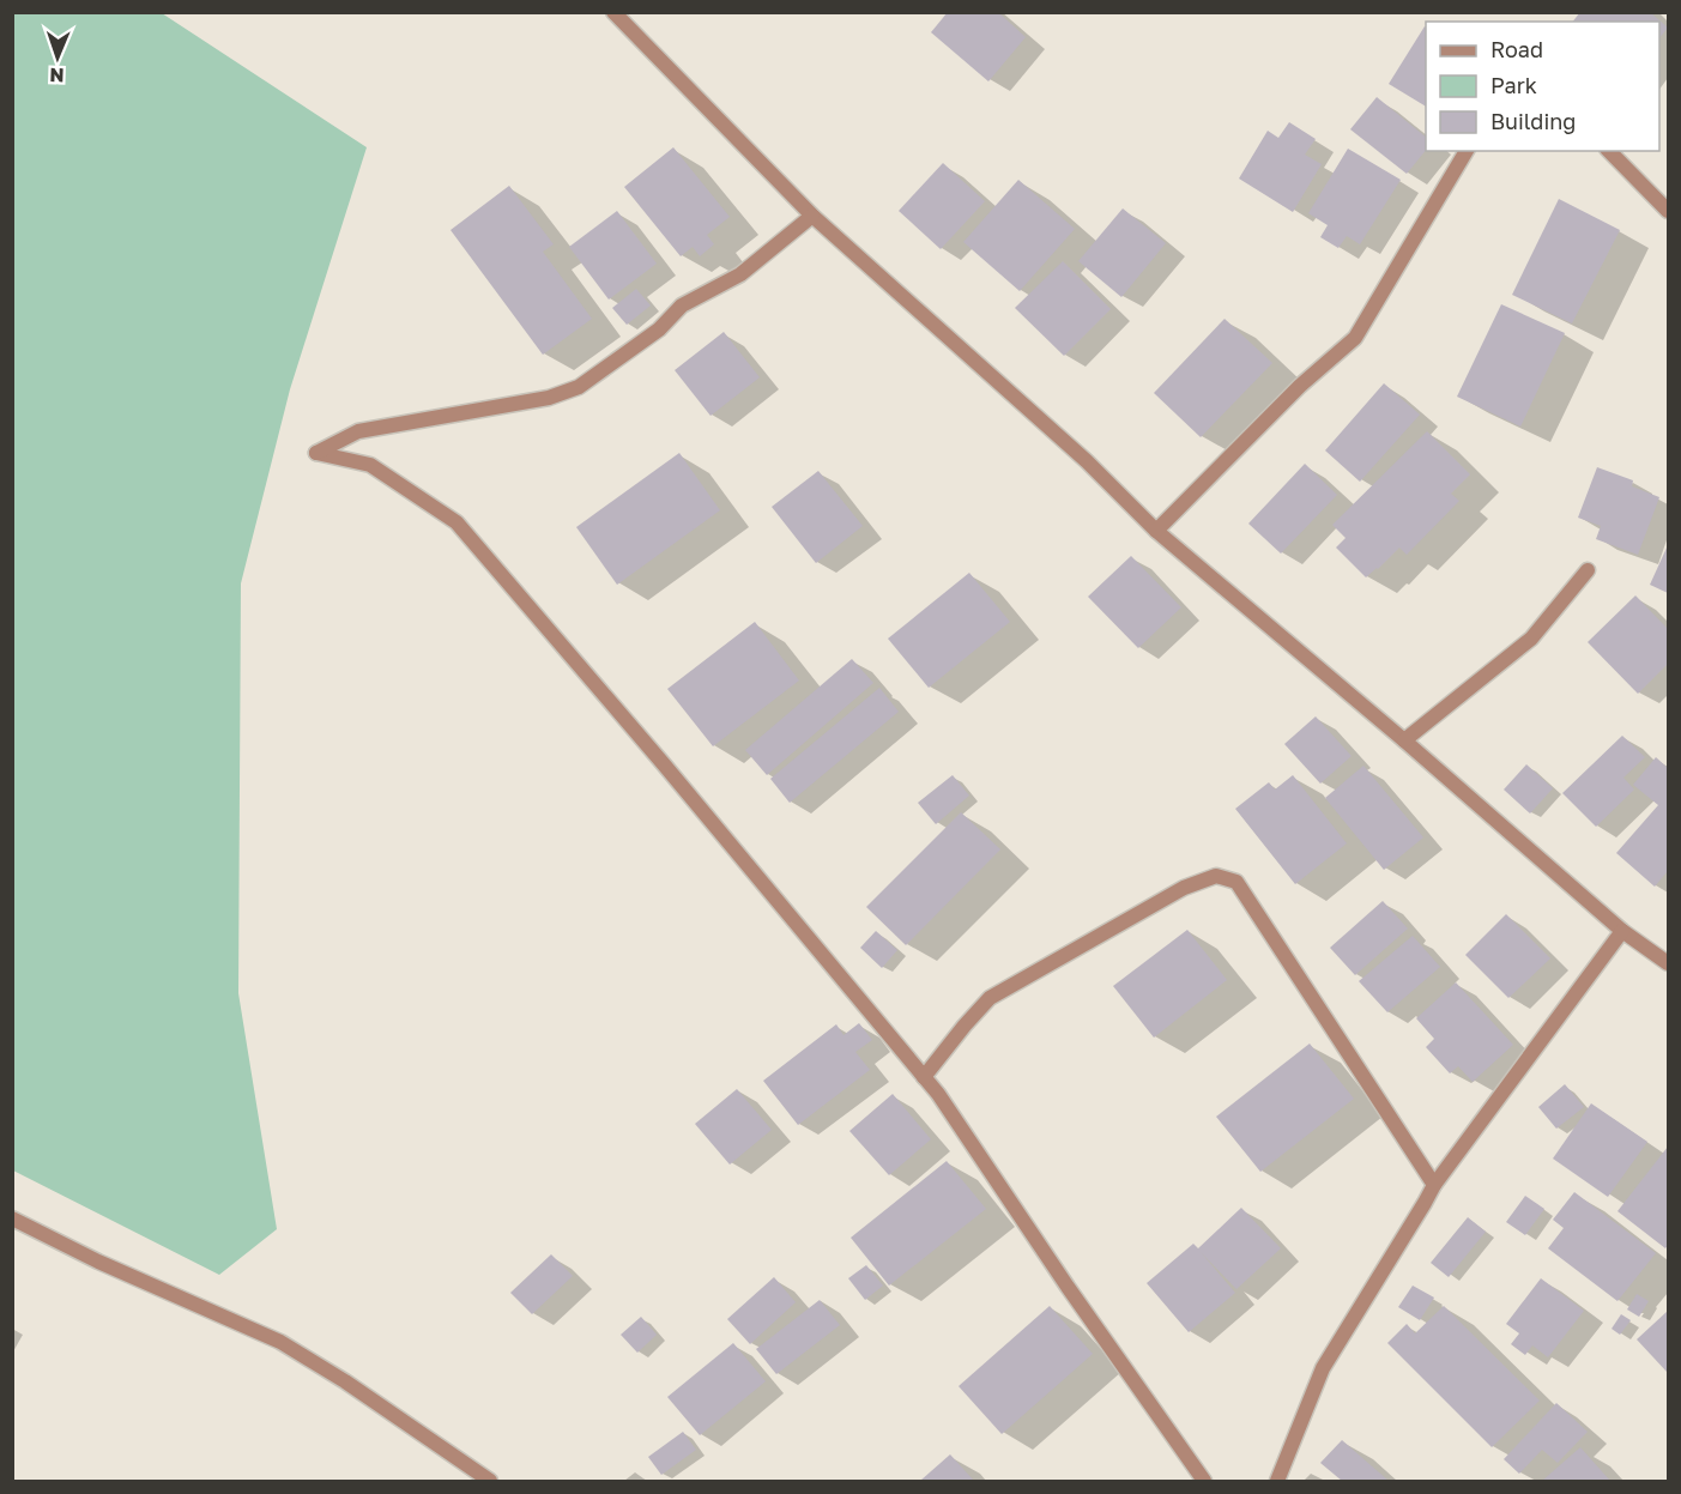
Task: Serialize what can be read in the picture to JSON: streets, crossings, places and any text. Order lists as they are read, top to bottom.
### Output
{
  "legend": ["Road", "Park", "Building"],
  "north": "bottom"
}
